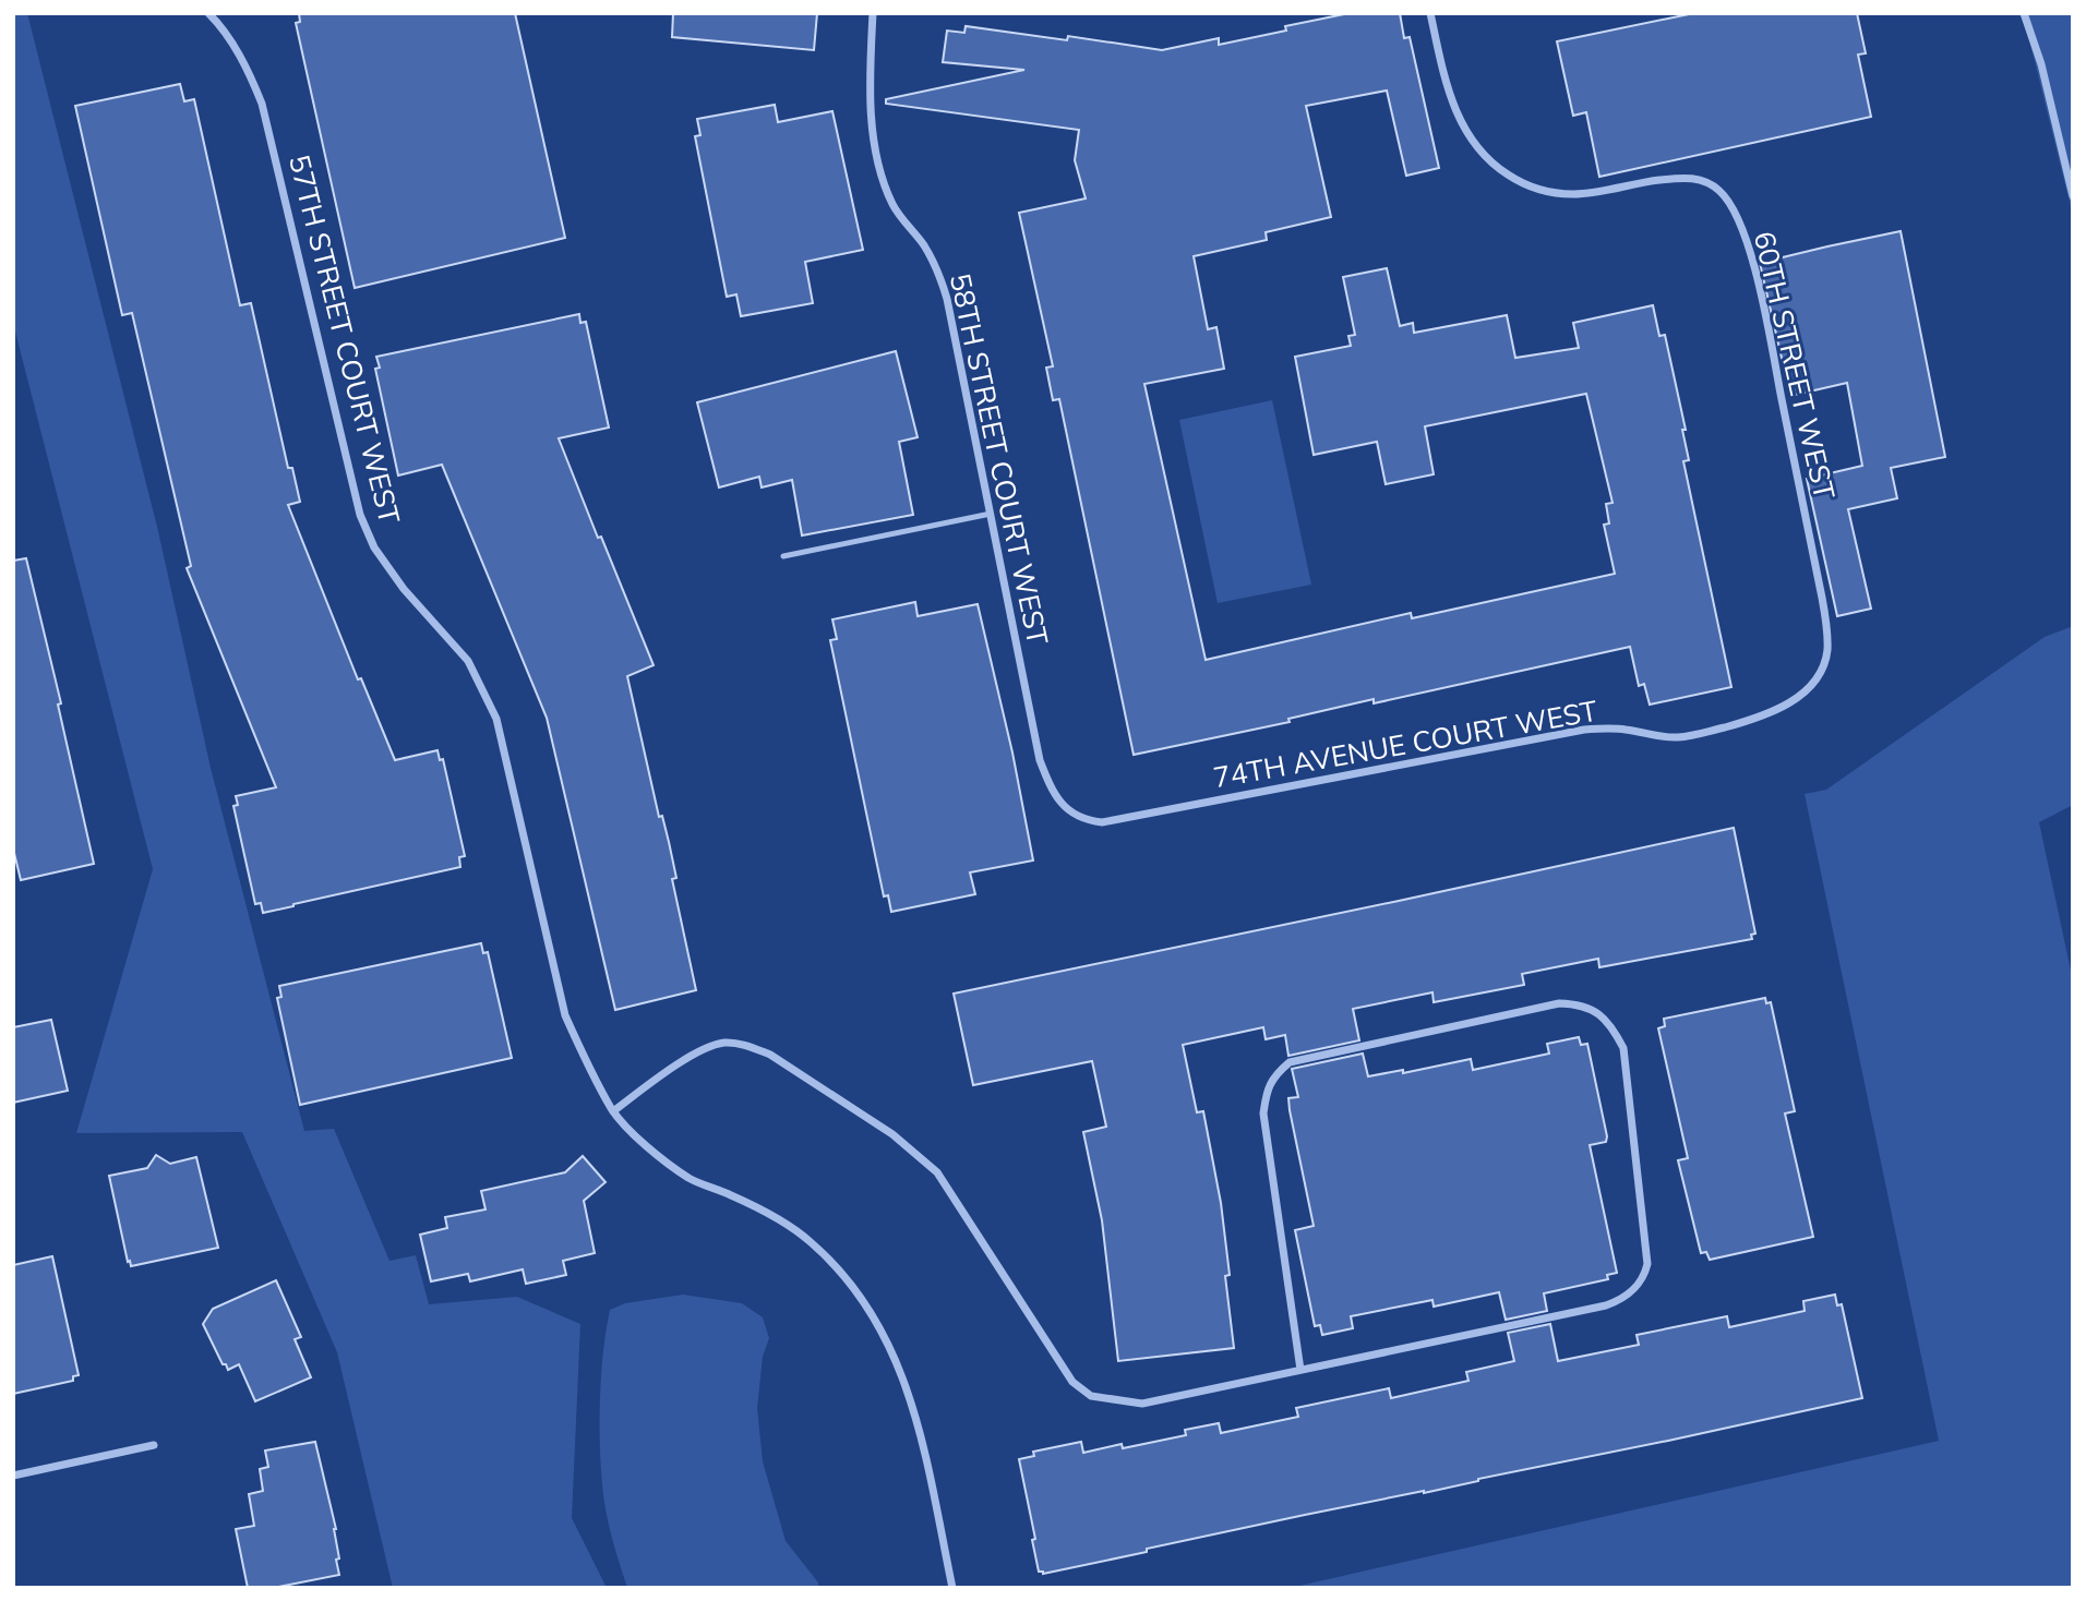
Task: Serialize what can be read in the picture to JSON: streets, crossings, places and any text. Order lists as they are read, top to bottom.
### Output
{
  "streets": {
    "street": [
      "57TH STREET COURT WEST",
      "60TH STREET WEST",
      "58TH STREET COURT WEST",
      "74TH AVENUE COURT WEST"
    ]
  },
  "crossings": [
    ["60TH STREET WEST", "74TH AVENUE COURT WEST"],
    ["58TH STREET COURT WEST", "74TH AVENUE COURT WEST"]
  ]
}
